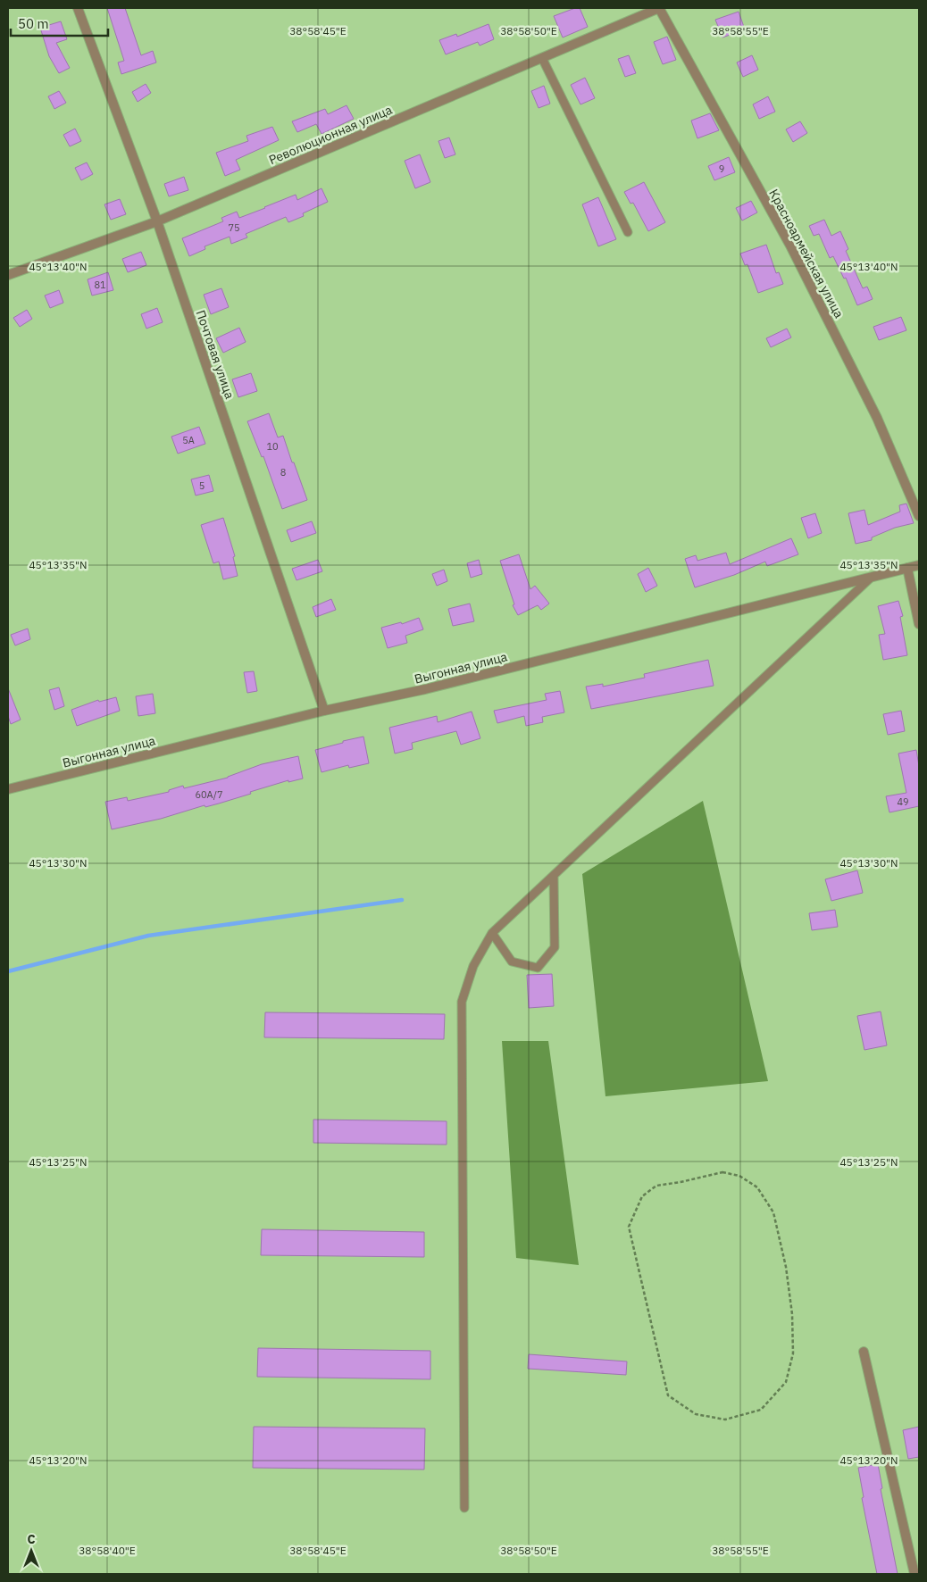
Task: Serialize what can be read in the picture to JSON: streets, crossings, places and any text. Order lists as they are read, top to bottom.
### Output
{
  "streets": {
    "street": [
      "Революционная улица",
      "Красноармейская улица",
      "Почтовая улица",
      "Выгонная улица"
    ]
  },
  "crossings": [
    ["Революционная улица", "Красноармейская улица"],
    ["Революционная улица", "Почтовая улица"],
    ["Почтовая улица", "Выгонная улица"]
  ],
  "house_numbers": [
    "9",
    "75",
    "81",
    "5А",
    "10",
    "8",
    "5",
    "60А/7",
    "49"
  ],
  "scale_bar": "50 m",
  "north": "top",
  "coordinates": [
    "38°58'45\"E",
    "38°58'50\"E",
    "38°58'55\"E",
    "45°13'40\"N",
    "45°13'35\"N",
    "45°13'30\"N",
    "45°13'25\"N",
    "45°13'20\"N",
    "38°58'40\"E"
  ]
}
